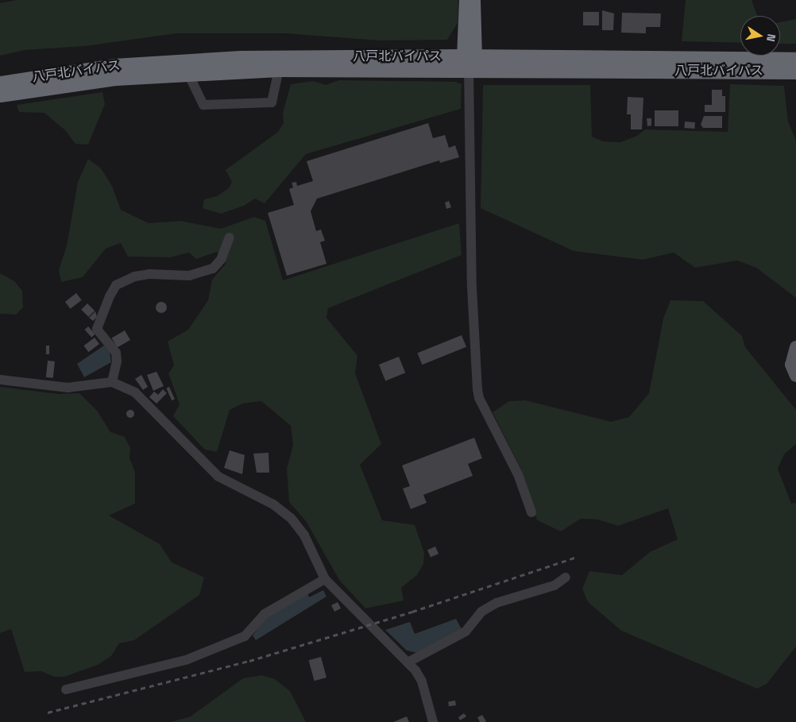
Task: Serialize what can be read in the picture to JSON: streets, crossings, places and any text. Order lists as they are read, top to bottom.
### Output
{
  "streets": {
    "highway": ["八戸北バイパス"]
  },
  "north": "right"
}
